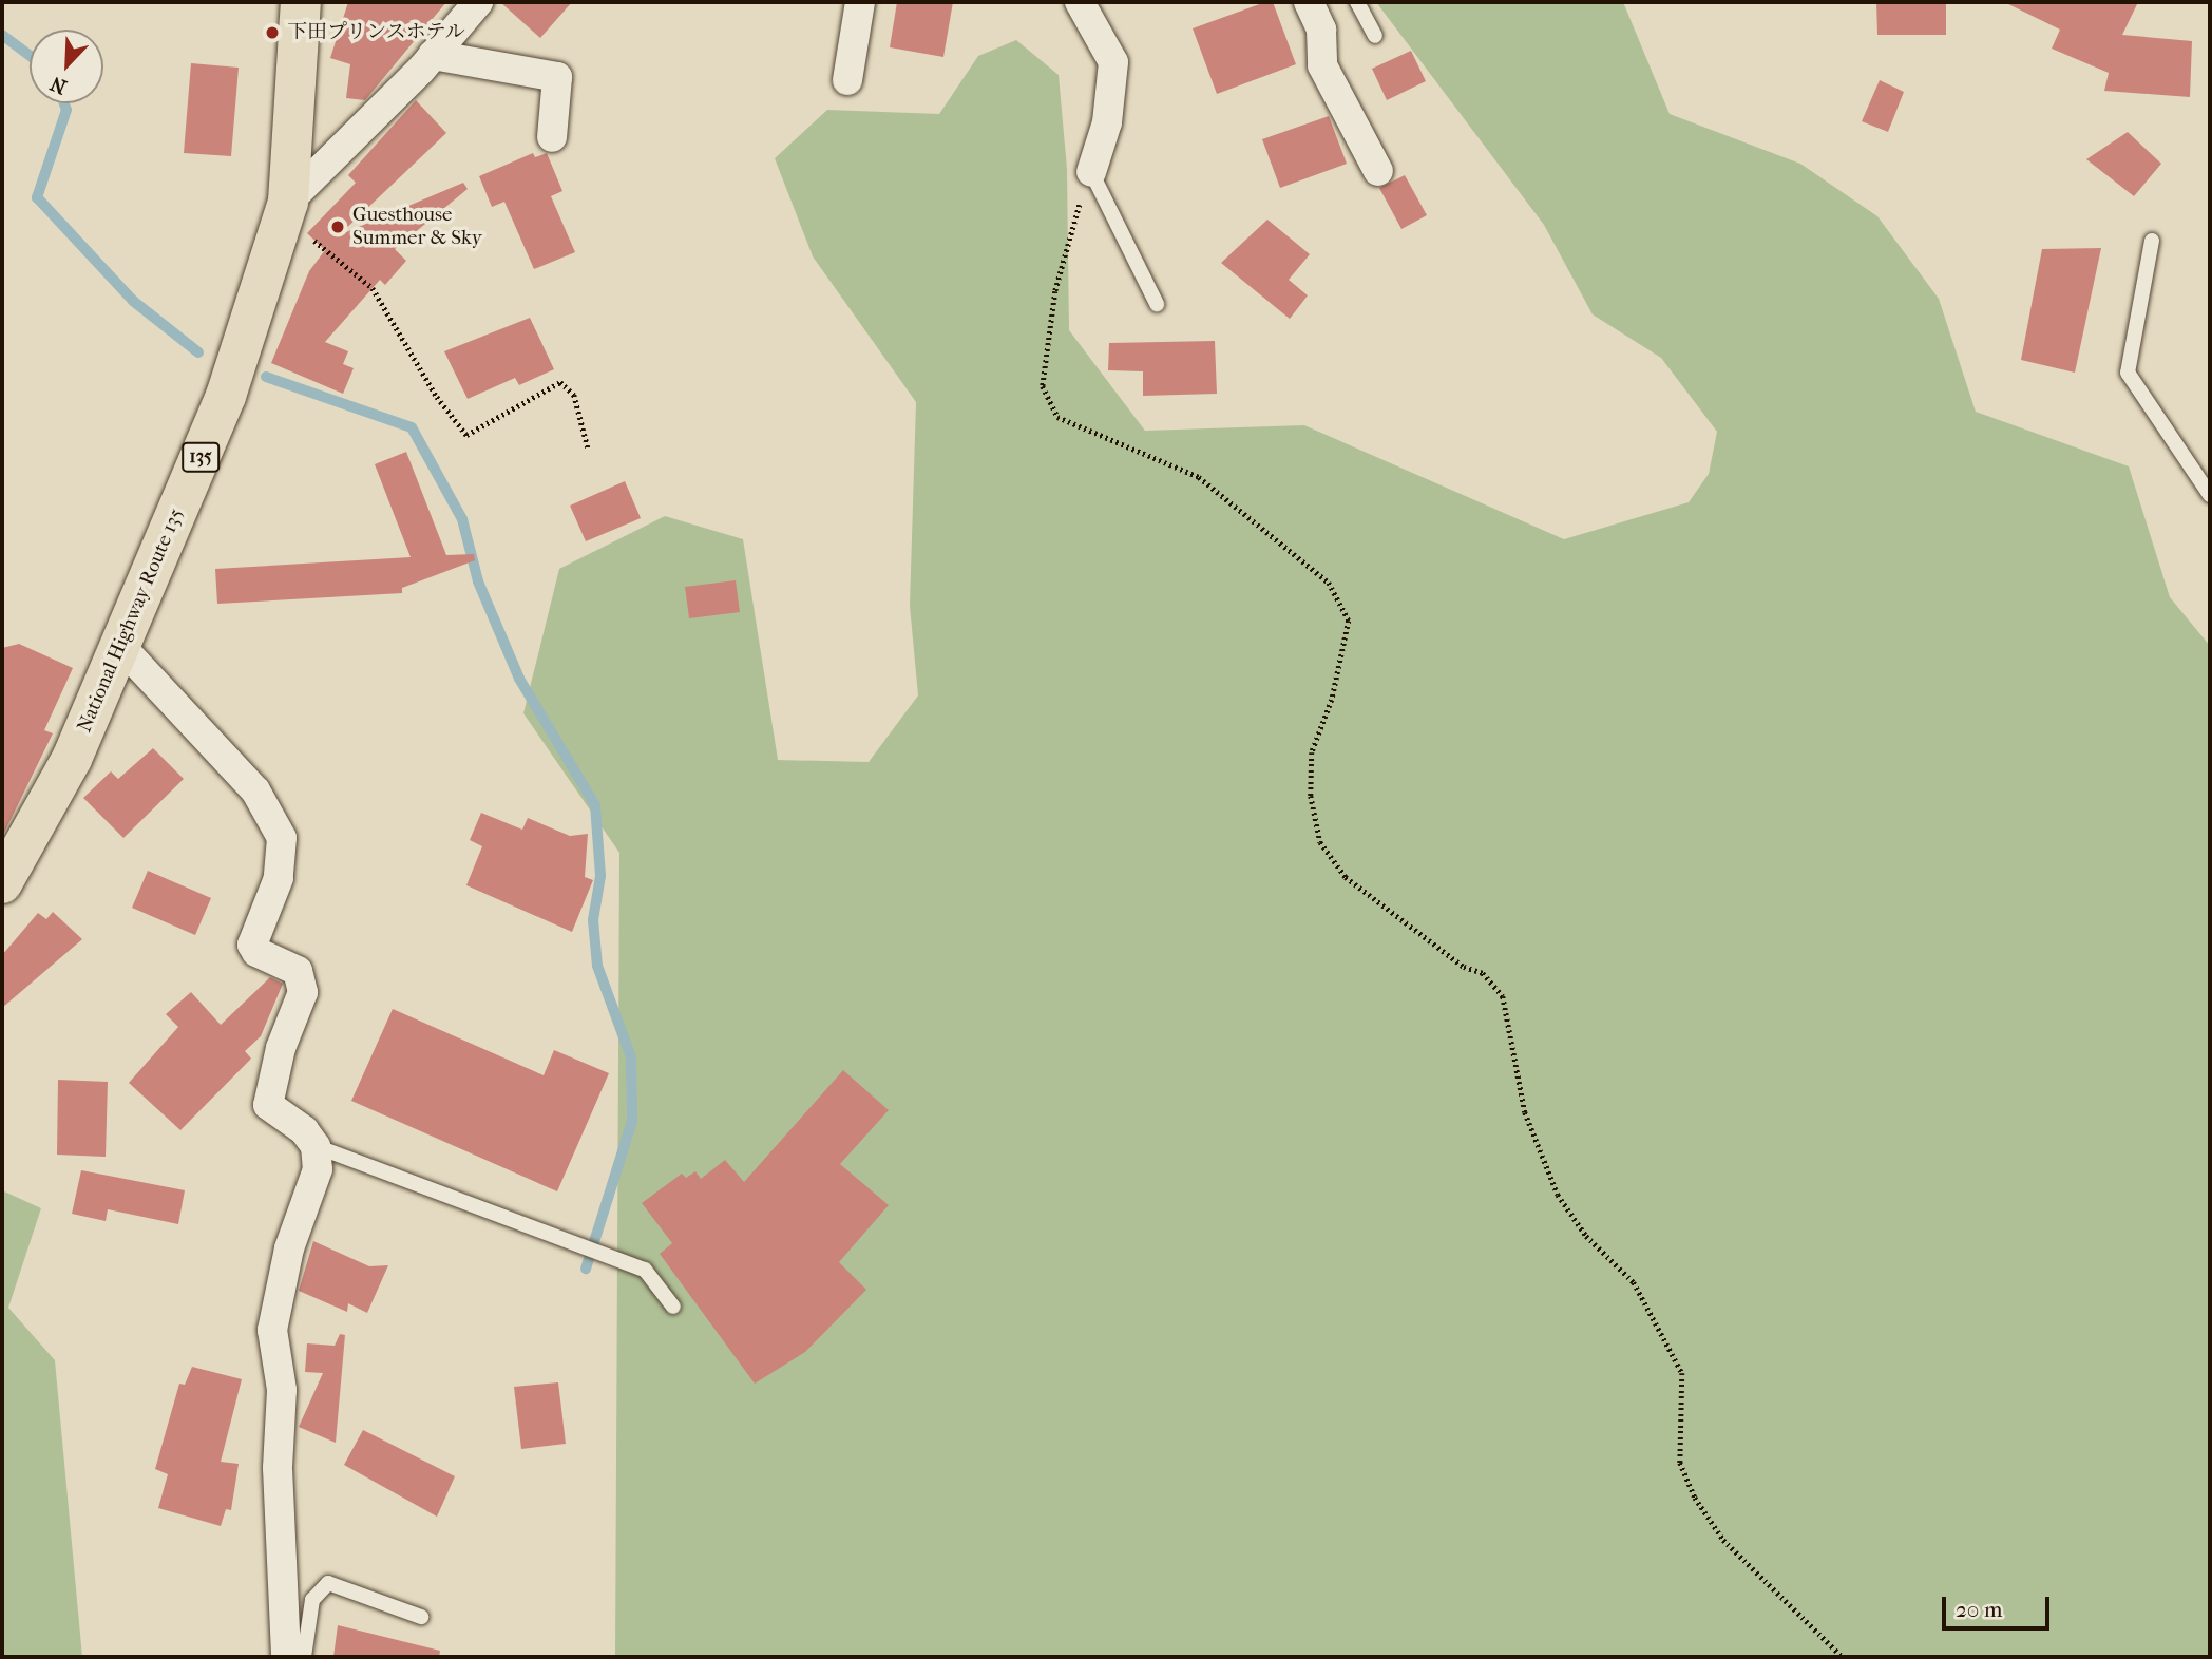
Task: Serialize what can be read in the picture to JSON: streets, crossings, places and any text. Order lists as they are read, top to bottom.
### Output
{
  "streets": {
    "highway": ["135", "National Highway Route 135"]
  },
  "places": ["下田プリンスホテル", "Guesthouse Summer & Sky"],
  "scale_bar": "20 m",
  "north": "bottom left"
}
